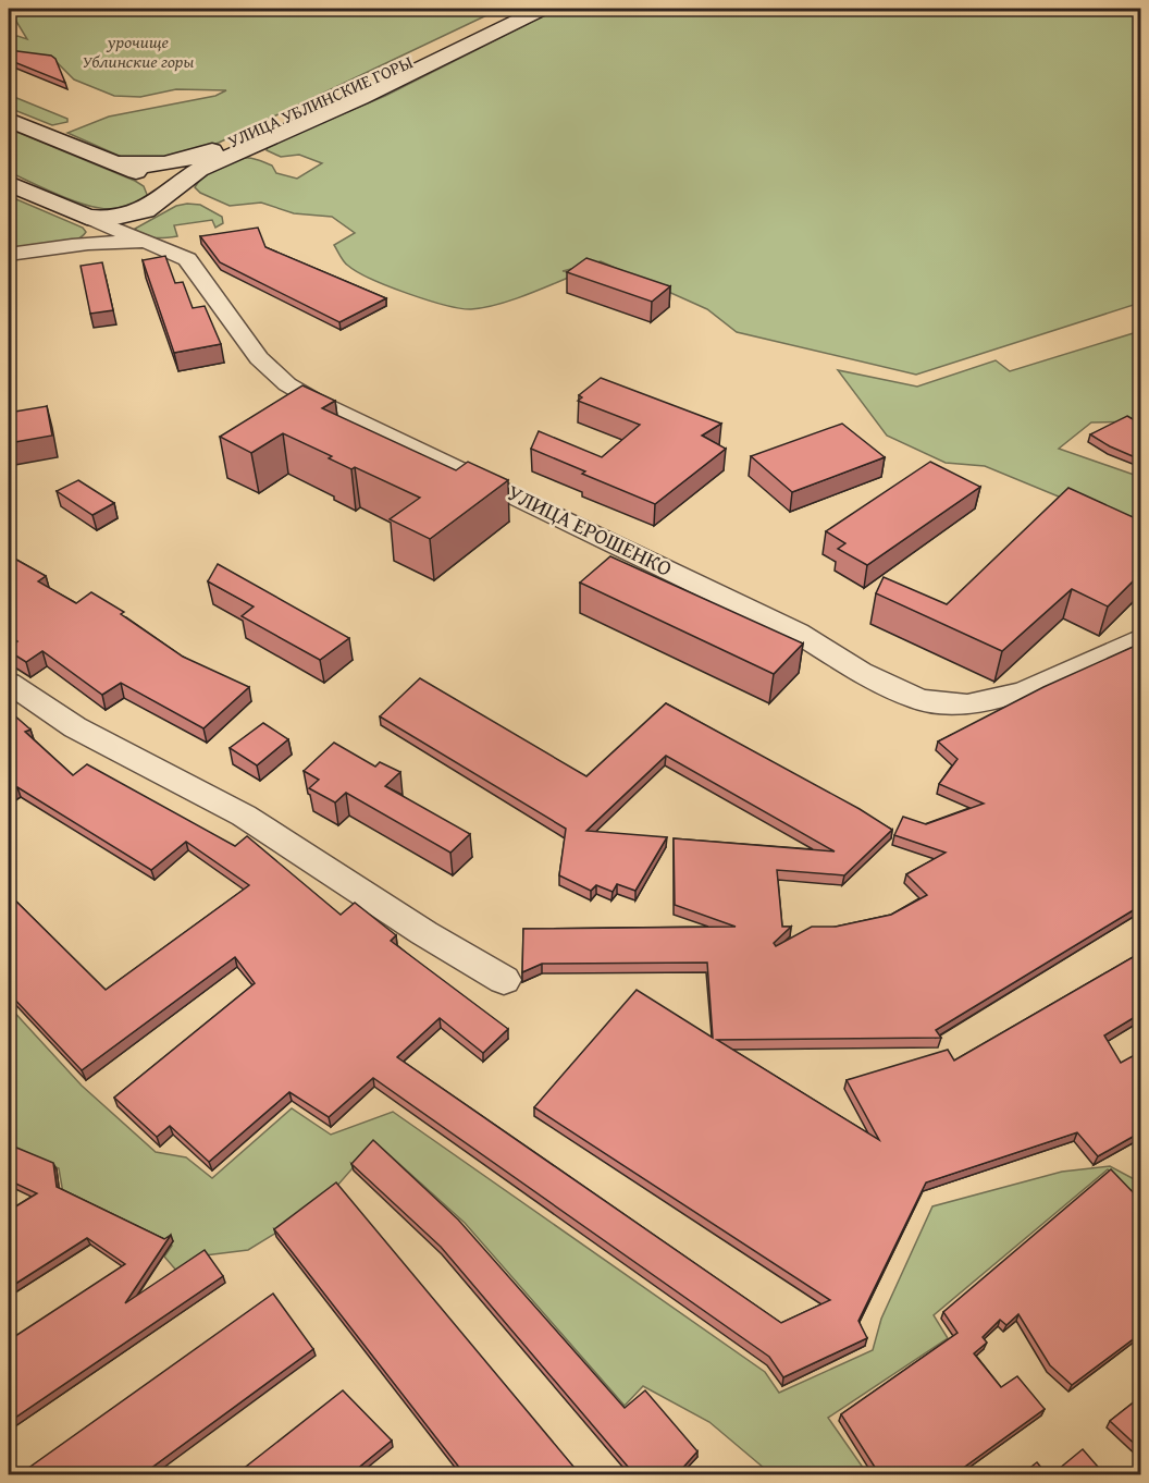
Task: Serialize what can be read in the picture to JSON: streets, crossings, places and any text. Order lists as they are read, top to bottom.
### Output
{
  "streets": {
    "main road": ["УЛИЦА УБЛИНСКИЕ ГОРЫ", "УЛИЦА ЕРОШЕНКО"]
  },
  "crossings": [
    ["УЛИЦА УБЛИНСКИЕ ГОРЫ", "УЛИЦА ЕРОШЕНКО"]
  ],
  "parks": ["урочище Ублинские горы"]
}
